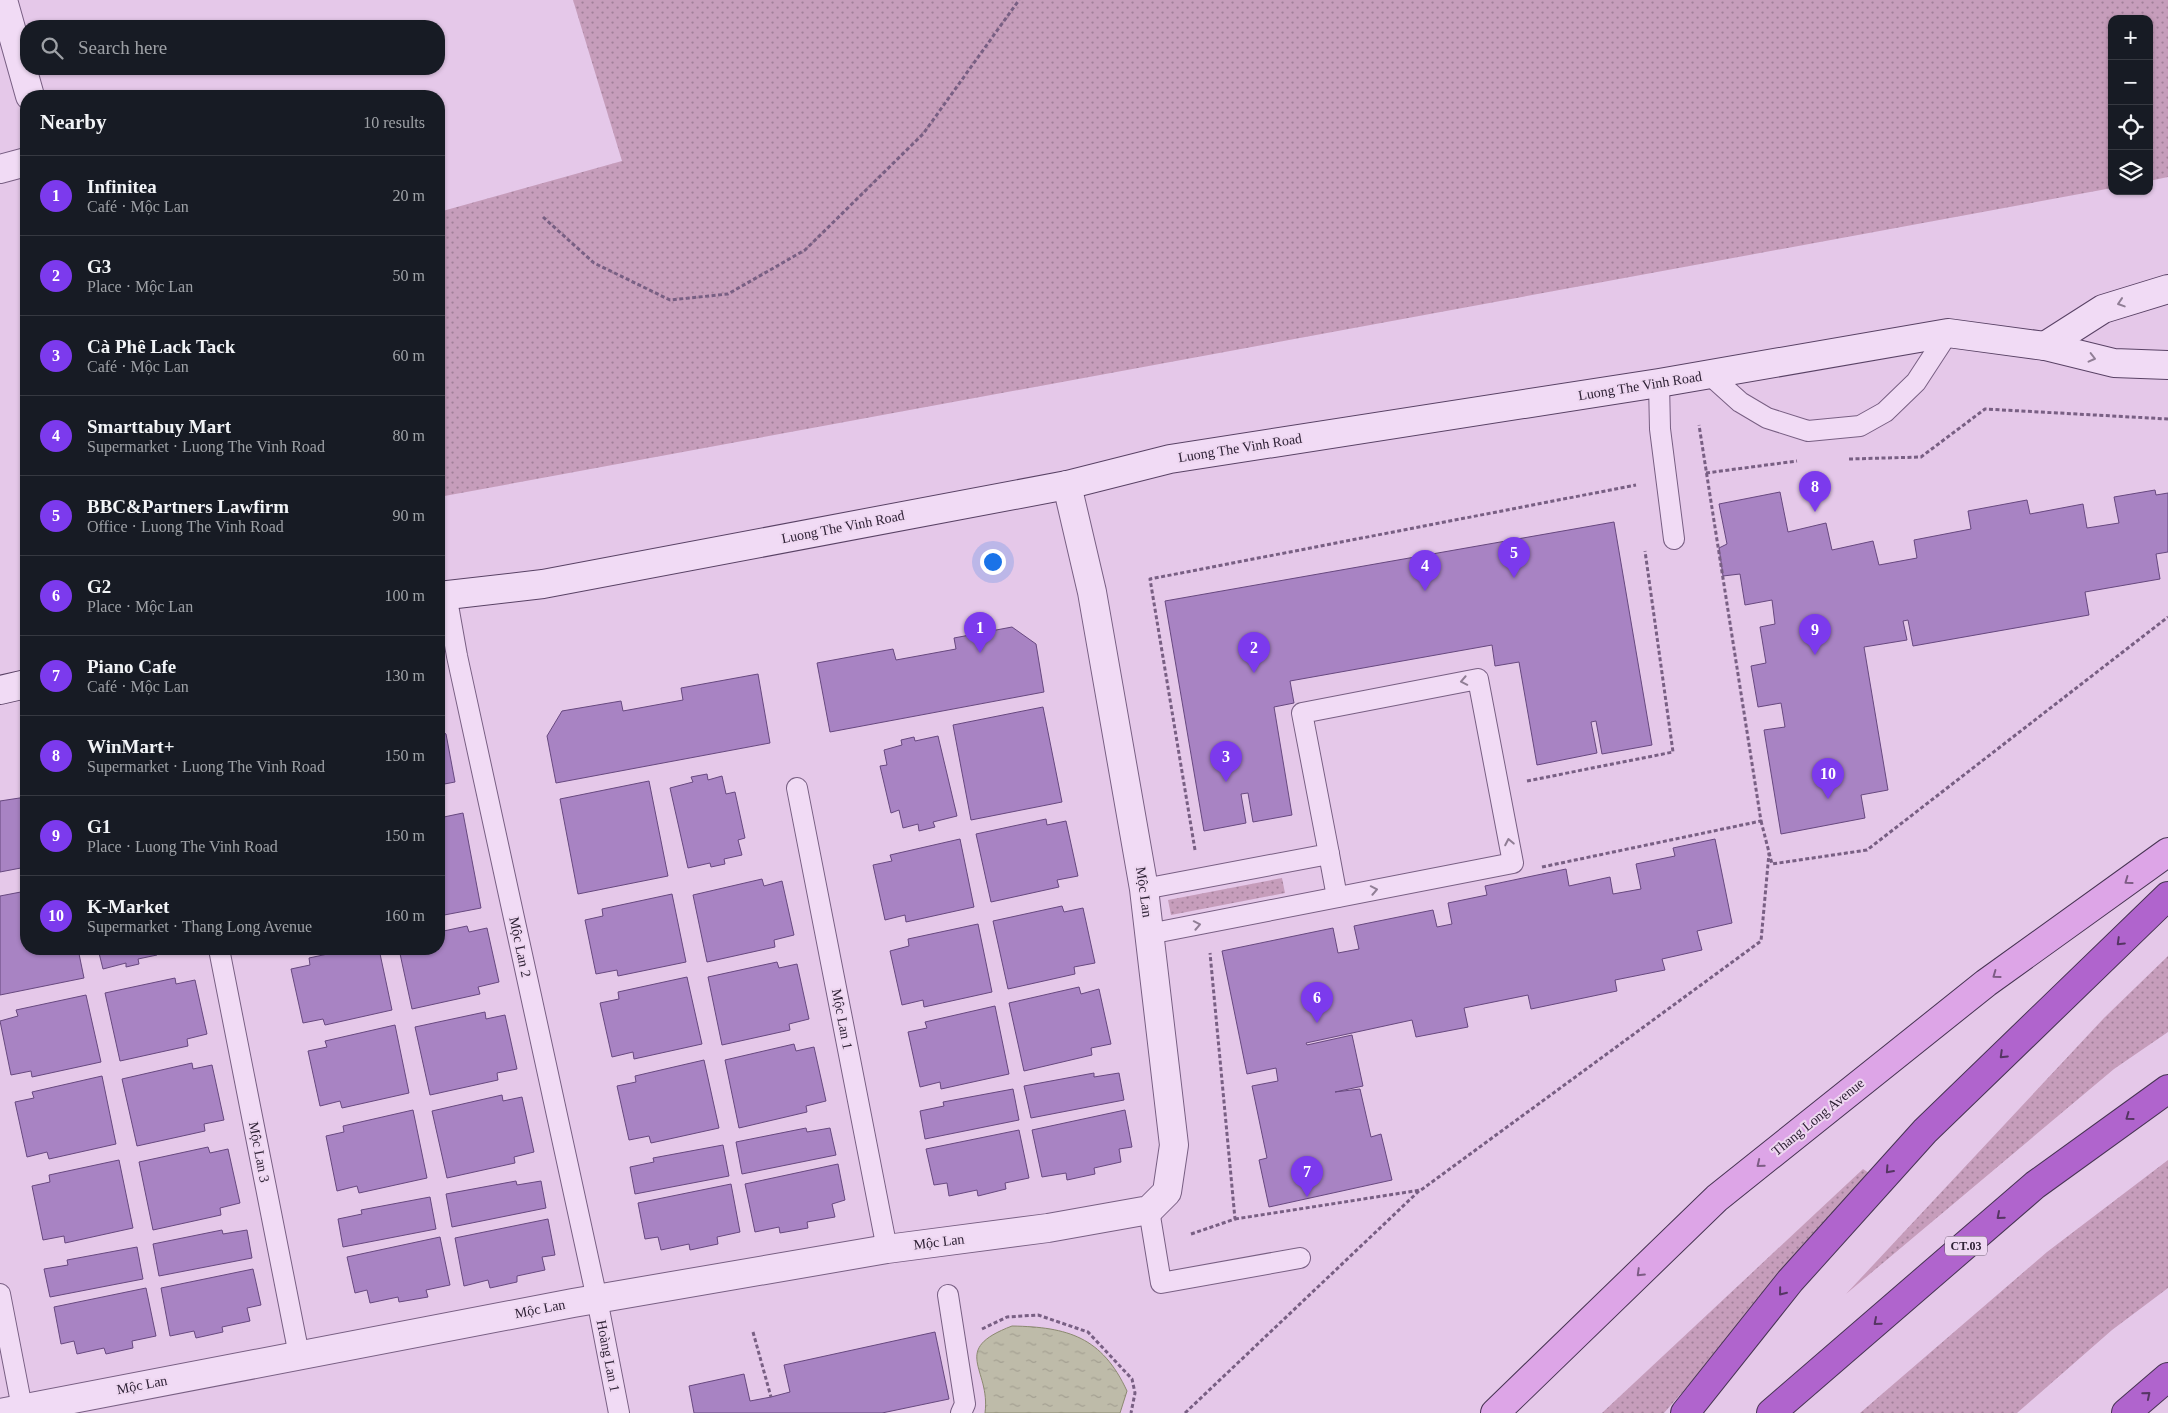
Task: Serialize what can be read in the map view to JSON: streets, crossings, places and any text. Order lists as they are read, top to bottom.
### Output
{
  "streets": {
    "highway": ["CT.03"],
    "main road": ["Thang Long Avenue"],
    "street": ["Luong The Vinh Road", "Mộc Lan"],
    "lane": [
      "Mộc Lan 2",
      "Mộc Lan 1",
      "Mộc Lan 3",
      "Hoàng Lan 1"
    ]
  },
  "crossings": [
    ["Luong The Vinh Road", "Mộc Lan"],
    ["Mộc Lan", "Mộc Lan 2"],
    ["Mộc Lan", "Mộc Lan 1"],
    ["Mộc Lan", "Mộc Lan 3"],
    ["Mộc Lan", "Hoàng Lan 1"],
    ["Mộc Lan 2", "Hoàng Lan 1"]
  ],
  "one_way": ["Thang Long Avenue"],
  "page": {
    "map_buttons": ["+", "−"],
    "search": "Search here",
    "heading": ["Nearby", "10 results"],
    "list": [
      {
        "mark": "1",
        "name": "Infinitea",
        "note": "Café · Mộc Lan",
        "value": "20 m"
      },
      {
        "mark": "2",
        "name": "G3",
        "note": "Place · Mộc Lan",
        "value": "50 m"
      },
      {
        "mark": "3",
        "name": "Cà Phê Lack Tack",
        "note": "Café · Mộc Lan",
        "value": "60 m"
      },
      {
        "mark": "4",
        "name": "Smarttabuy Mart",
        "note": "Supermarket · Luong The Vinh Road",
        "value": "80 m"
      },
      {
        "mark": "5",
        "name": "BBC&Partners Lawfirm",
        "note": "Office · Luong The Vinh Road",
        "value": "90 m"
      },
      {
        "mark": "6",
        "name": "G2",
        "note": "Place · Mộc Lan",
        "value": "100 m"
      },
      {
        "mark": "7",
        "name": "Piano Cafe",
        "note": "Café · Mộc Lan",
        "value": "130 m"
      },
      {
        "mark": "8",
        "name": "WinMart+",
        "note": "Supermarket · Luong The Vinh Road",
        "value": "150 m"
      },
      {
        "mark": "9",
        "name": "G1",
        "note": "Place · Luong The Vinh Road",
        "value": "150 m"
      },
      {
        "mark": "10",
        "name": "K-Market",
        "note": "Supermarket · Thang Long Avenue",
        "value": "160 m"
      }
    ],
    "pins": [
      "8",
      "5",
      "4",
      "1",
      "9",
      "2",
      "3",
      "10",
      "6",
      "7"
    ]
  }
}
